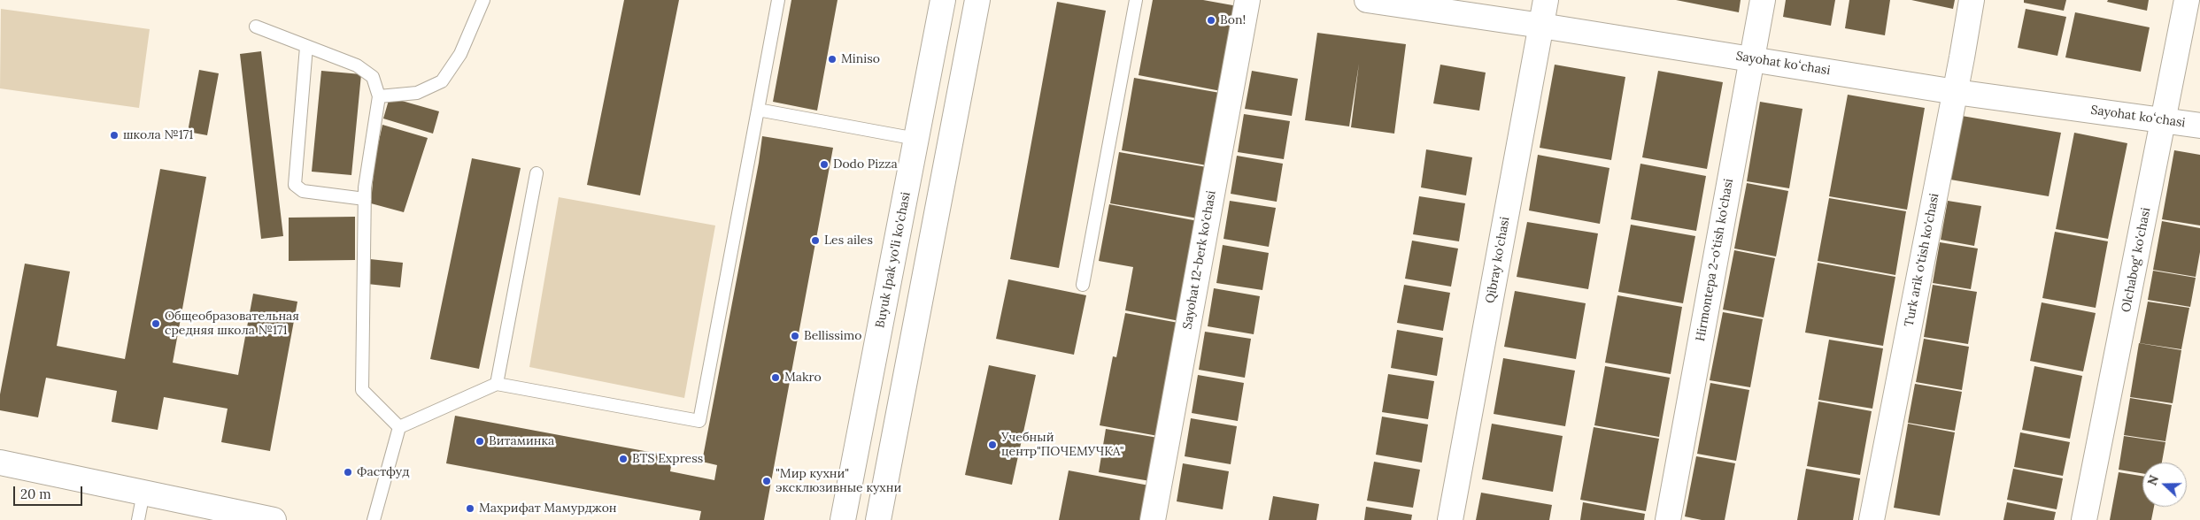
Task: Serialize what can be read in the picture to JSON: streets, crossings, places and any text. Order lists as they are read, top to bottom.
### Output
{
  "streets": {
    "street": [
      "Sayohat koʻchasi",
      "Buyuk Ipak yo'li ko'chasi",
      "Sayohat 12-berk ko'chasi",
      "Qibray ko'chasi",
      "Hirmontepa 2-o'tish ko'chasi",
      "Turk arik o'tish ko'chasi",
      "Olchabog' ko'chasi"
    ]
  },
  "crossings": [
    ["Sayohat koʻchasi", "Qibray ko'chasi"],
    ["Sayohat koʻchasi", "Hirmontepa 2-o'tish ko'chasi"],
    ["Sayohat koʻchasi", "Turk arik o'tish ko'chasi"],
    ["Sayohat koʻchasi", "Olchabog' ko'chasi"]
  ],
  "places": [
    "Bon!",
    "Miniso",
    "школа №171",
    "Dodo Pizza",
    "Les ailes",
    "Общеобразовательная средняя школа №171",
    "Bellissimo",
    "Makro",
    "Витаминка",
    "Учебный центр\"ПОЧЕМУЧКА\"",
    "BTS Express",
    "Фастфуд",
    "\"Мир кухни\" эксклюзивные кухни",
    "Махрифат Мамурджон"
  ],
  "scale_bar": "20 m",
  "north": "left"
}
